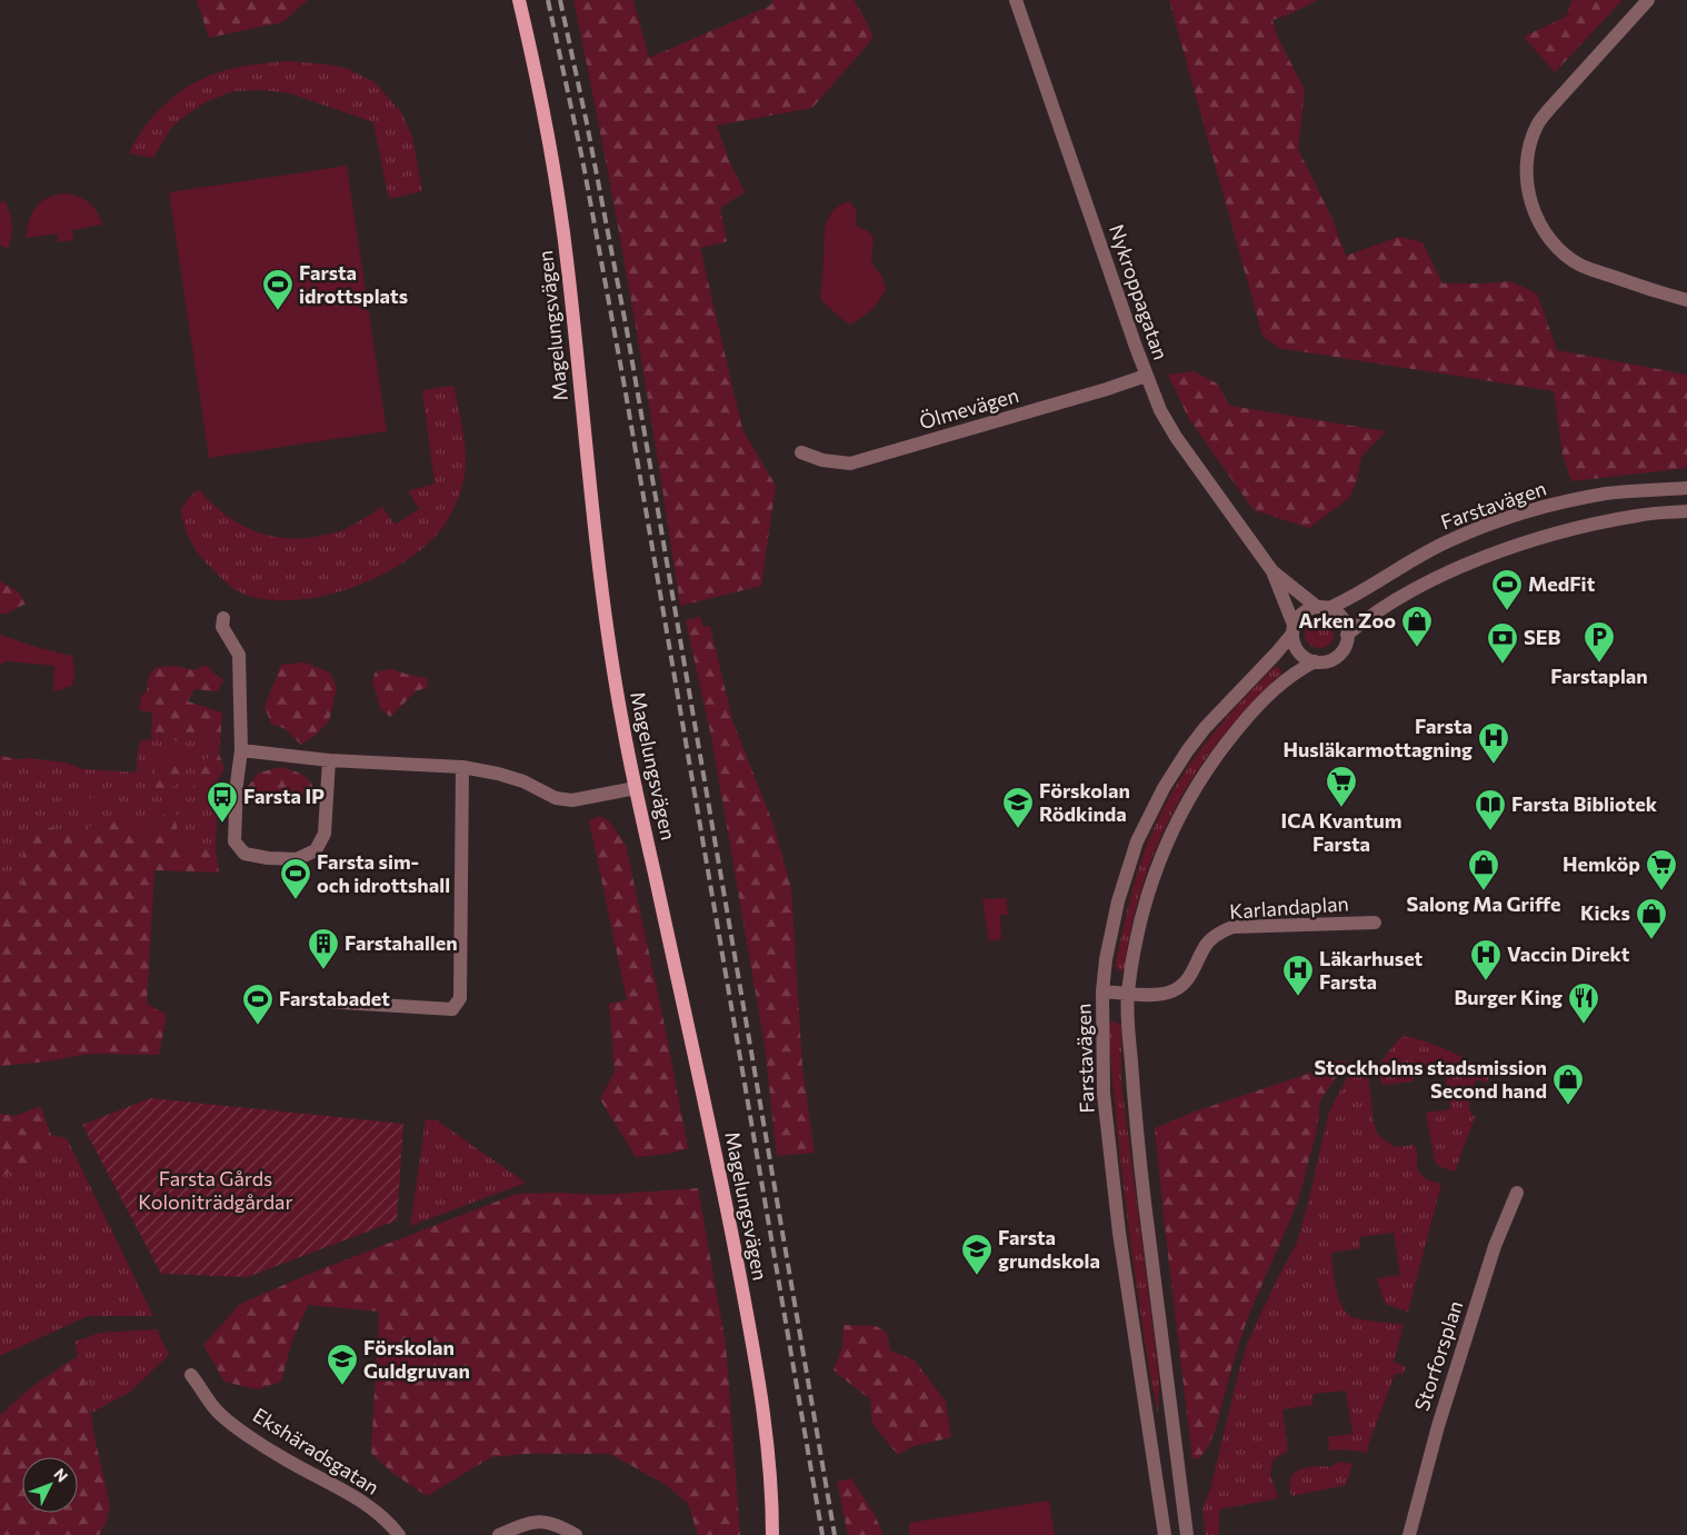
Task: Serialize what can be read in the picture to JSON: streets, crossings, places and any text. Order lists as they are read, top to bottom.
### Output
{
  "streets": {
    "main road": ["Magelungsvägen"],
    "street": [
      "Nykroppagatan",
      "Ölmevägen",
      "Farstavägen",
      "Karlandaplan",
      "Storforsplan",
      "Ekshäradsgatan"
    ]
  },
  "crossings": [
    ["Nykroppagatan", "Ölmevägen"],
    ["Nykroppagatan", "Farstavägen"],
    ["Farstavägen", "Karlandaplan"]
  ],
  "parks": ["Farsta Gårds Koloniträdgårdar"],
  "places": {
    "sports": [
      "Farsta idrottsplats",
      "MedFit",
      "Farsta sim- och idrottshall",
      "Farstabadet"
    ],
    "shop": [
      "Arken Zoo",
      "Salong Ma Griffe",
      "Kicks",
      "Stockholms stadsmission Second hand"
    ],
    "parking": ["Farstaplan"],
    "bank": ["SEB"],
    "hospital": ["Farsta Husläkarmottagning", "Vaccin Direkt", "Läkarhuset Farsta"],
    "supermarket": ["ICA Kvantum Farsta", "Hemköp"],
    "bus stop": ["Farsta IP"],
    "school or university": ["Förskolan Rödkinda", "Farsta grundskola", "Förskolan Guldgruvan"],
    "library": ["Farsta Bibliotek"],
    "building": ["Farstahallen"],
    "restaurant": ["Burger King"]
  },
  "north": "top right"
}
